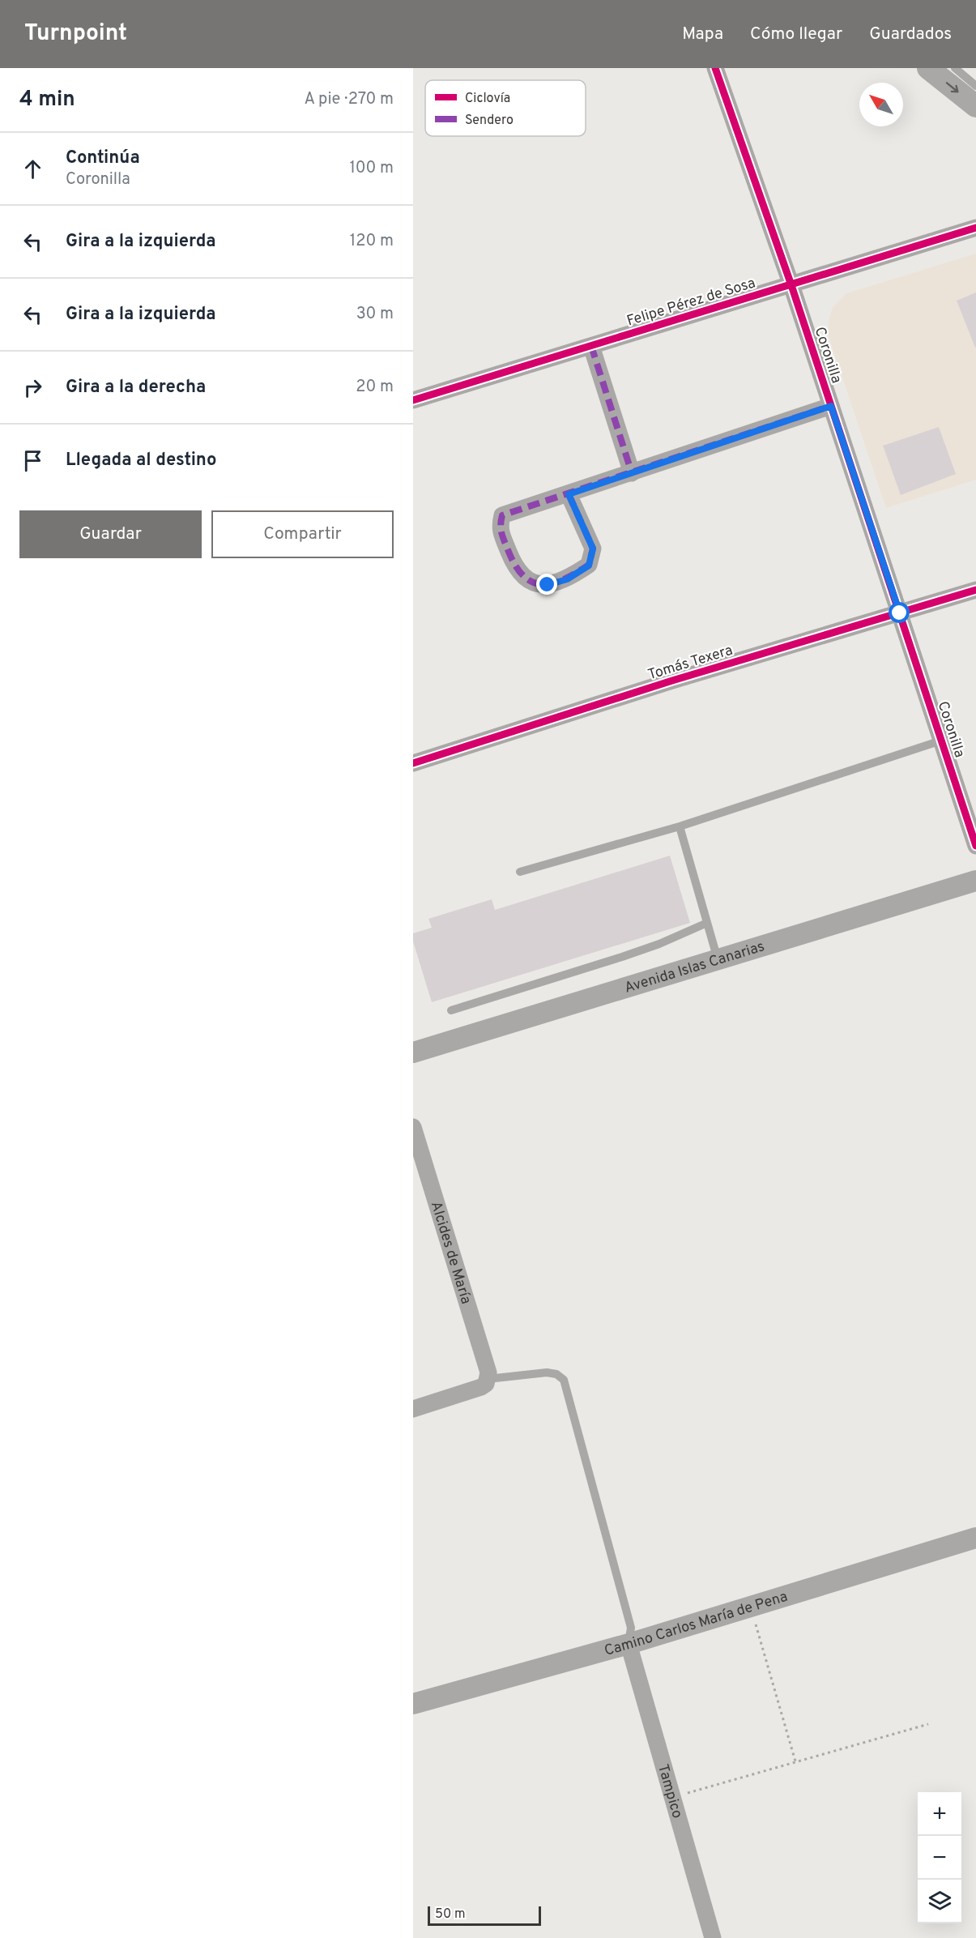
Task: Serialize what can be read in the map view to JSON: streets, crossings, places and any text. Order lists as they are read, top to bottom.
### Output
{
  "streets": {
    "street": [
      "Felipe Pérez de Sosa",
      "Coronilla",
      "Tomás Texera",
      "Avenida Islas Canarias",
      "Alcides de María",
      "Camino Carlos María de Pena",
      "Tampico"
    ]
  },
  "crossings": [
    ["Felipe Pérez de Sosa", "Coronilla"],
    ["Coronilla", "Tomás Texera"],
    ["Camino Carlos María de Pena", "Tampico"]
  ],
  "legend": ["Ciclovía", "Sendero"],
  "scale_bar": "50 m",
  "north": "top left",
  "page": {
    "header": "Turnpoint",
    "nav": ["Mapa", "Cómo llegar", "Guardados"],
    "heading": ["4 min", "A pie · 270 m"],
    "list": [
      ["Continúa", "Coronilla", "100 m"],
      ["Gira a la izquierda", "120 m"],
      ["Gira a la izquierda", "30 m"],
      ["Gira a la derecha", "20 m"],
      "Llegada al destino"
    ],
    "buttons": ["Guardar", "Compartir"],
    "map_buttons": ["+", "−"],
    "scale": "50 m"
  }
}
